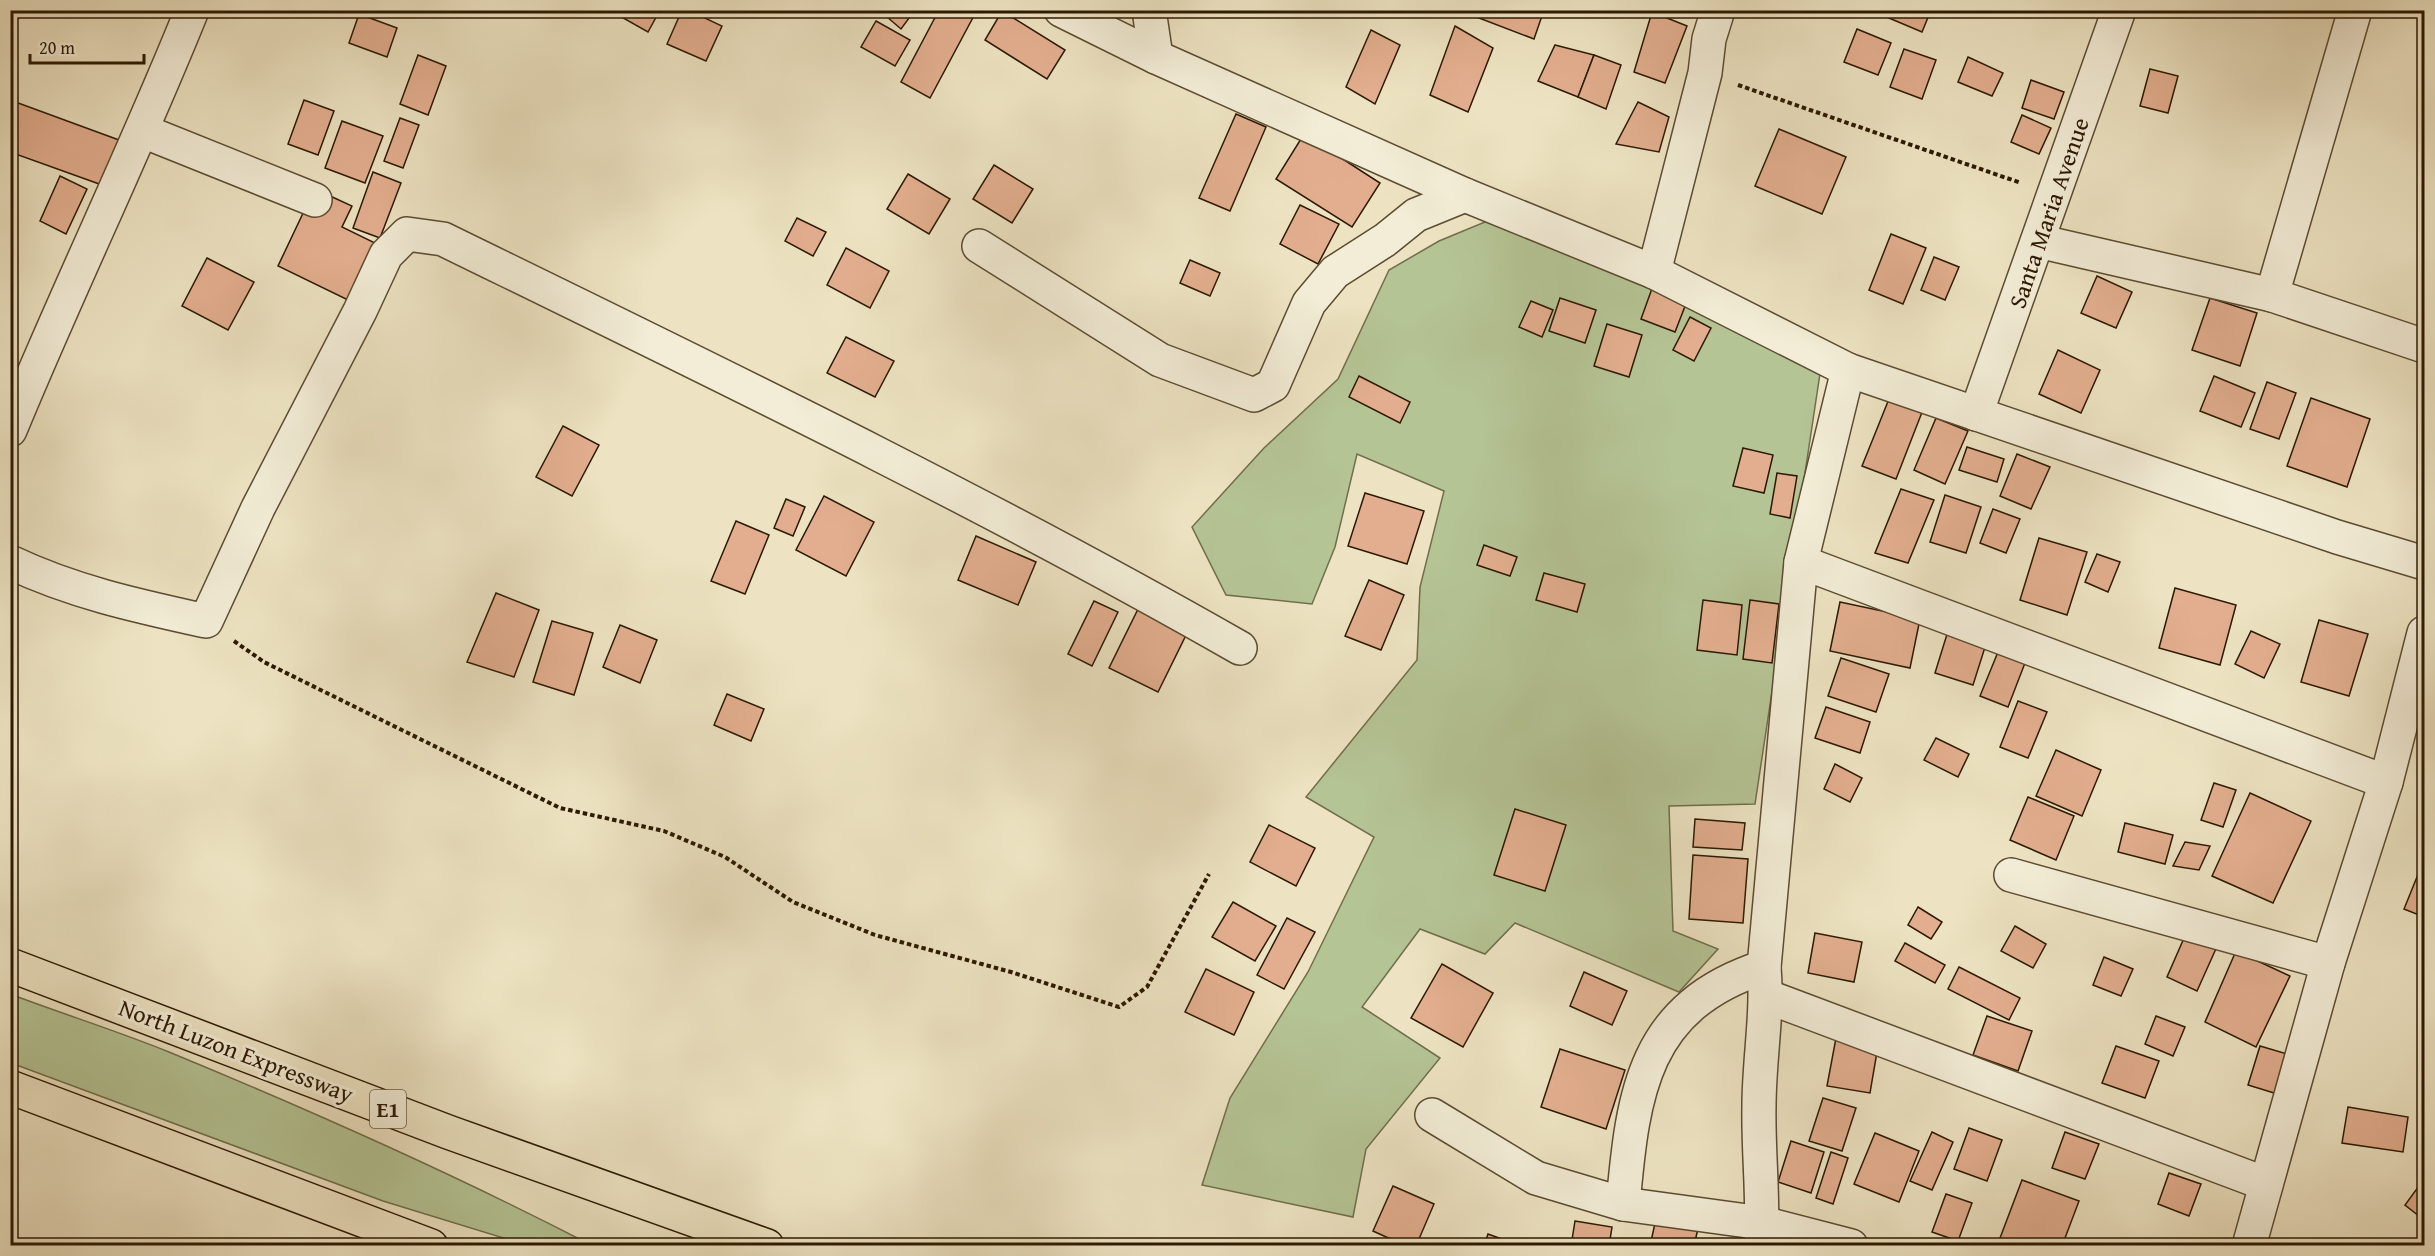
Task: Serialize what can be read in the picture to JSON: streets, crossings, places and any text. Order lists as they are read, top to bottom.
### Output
{
  "streets": {
    "highway": ["North Luzon Expressway", "E1"],
    "street": ["Santa Maria Avenue"]
  },
  "scale_bar": "20 m"
}
